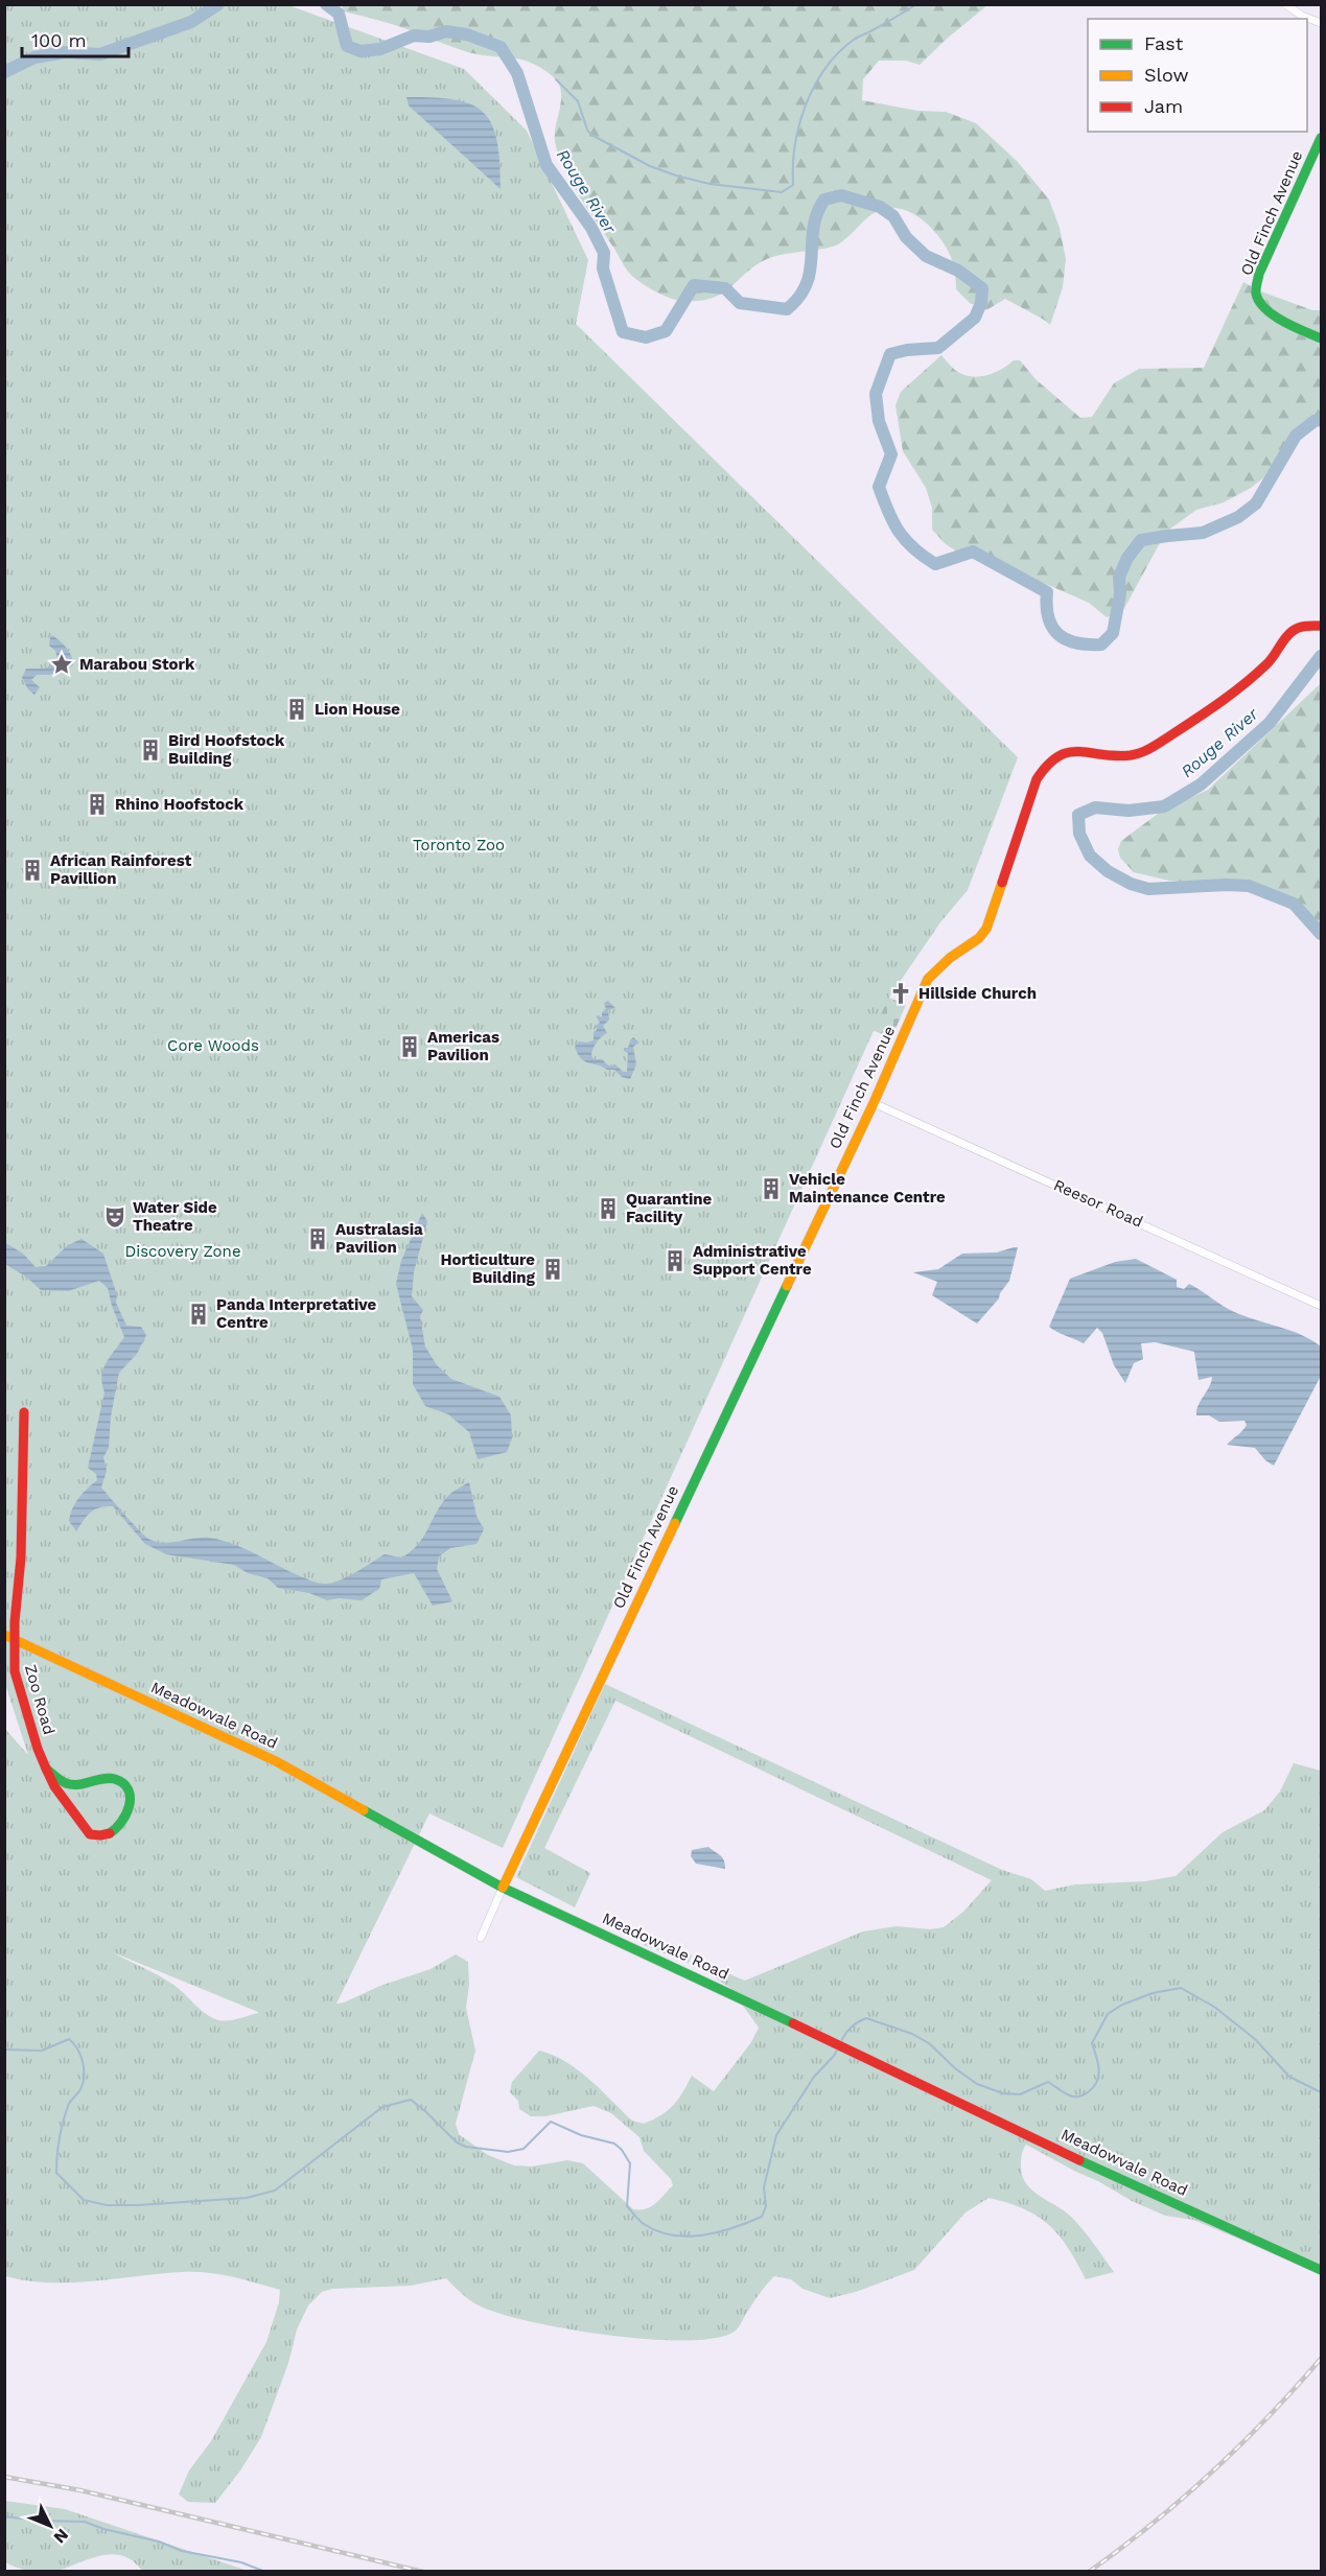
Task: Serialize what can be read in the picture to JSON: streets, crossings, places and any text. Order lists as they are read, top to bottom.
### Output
{
  "streets": {
    "street": [
      "Old Finch Avenue",
      "Reesor Road",
      "Zoo Road",
      "Meadowvale Road"
    ]
  },
  "crossings": [
    ["Old Finch Avenue", "Reesor Road"],
    ["Old Finch Avenue", "Meadowvale Road"],
    ["Zoo Road", "Meadowvale Road"]
  ],
  "water": ["Rouge River"],
  "parks": ["Toronto Zoo", "Core Woods", "Discovery Zone"],
  "places": {
    "place": ["Marabou Stork"],
    "building": [
      "Lion House",
      "Bird Hoofstock Building",
      "Rhino Hoofstock",
      "African Rainforest Pavillion",
      "Americas Pavilion",
      "Vehicle Maintenance Centre",
      "Quarantine Facility",
      "Australasia Pavilion",
      "Administrative Support Centre",
      "Horticulture Building",
      "Panda Interpretative Centre"
    ],
    "church": ["Hillside Church"],
    "theatre": ["Water Side Theatre"]
  },
  "legend": ["Fast", "Slow", "Jam"],
  "scale_bar": "100 m",
  "north": "bottom right"
}
